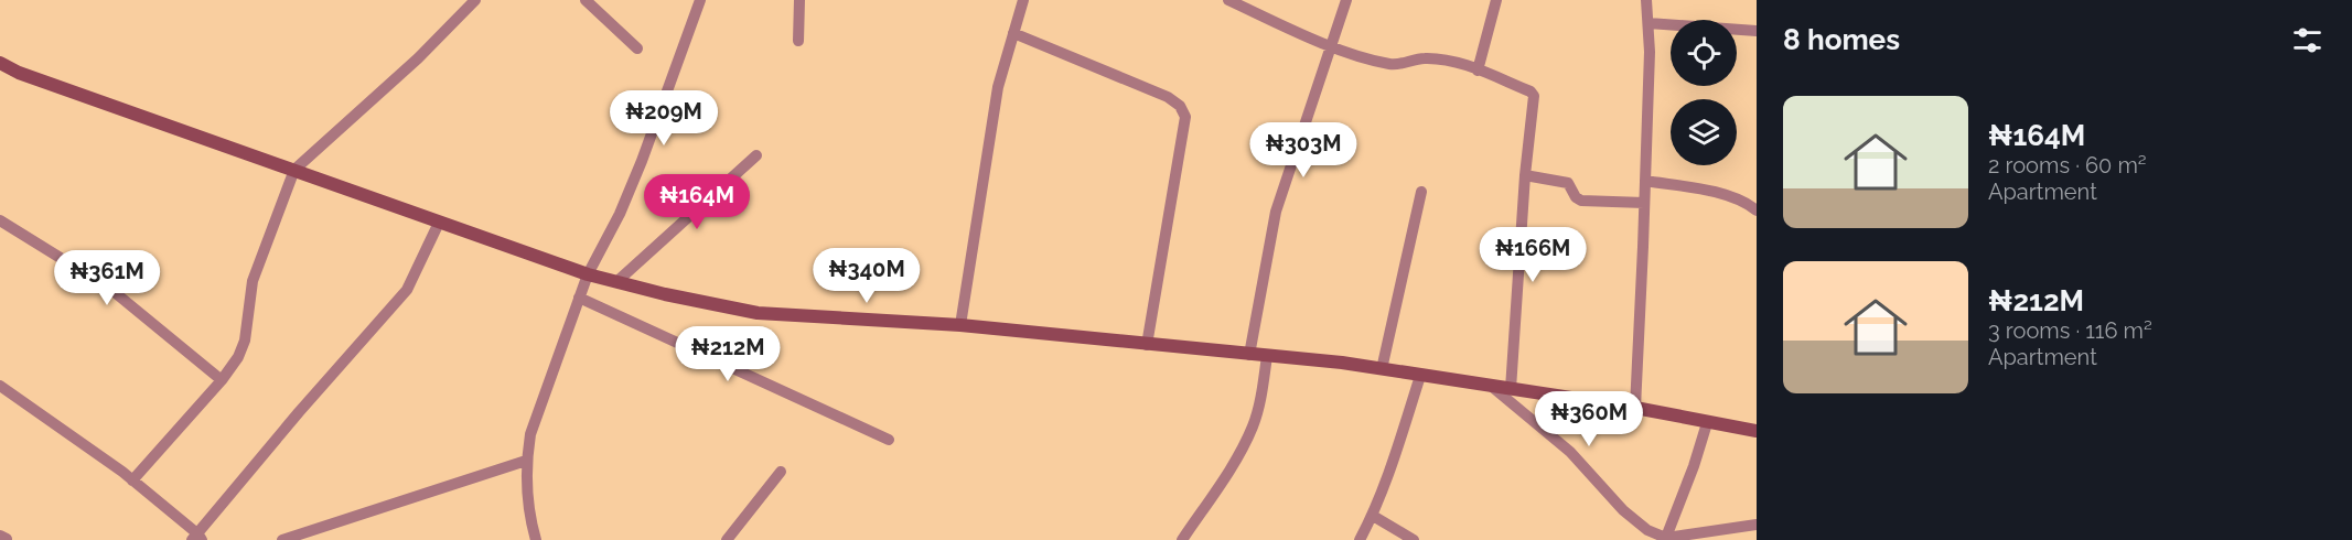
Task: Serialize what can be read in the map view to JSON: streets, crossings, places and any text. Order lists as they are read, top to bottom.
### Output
{
  "page": {
    "heading": "8 homes",
    "list": [
      {
        "name": "₦164M",
        "note": "2 rooms · 60 m² · Apartment"
      },
      {
        "name": "₦212M",
        "note": "3 rooms · 116 m² · Apartment"
      }
    ],
    "price": [
      "₦209M",
      "₦303M",
      "₦164M",
      "₦166M",
      "₦340M",
      "₦361M",
      "₦212M",
      "₦360M"
    ]
  }
}
